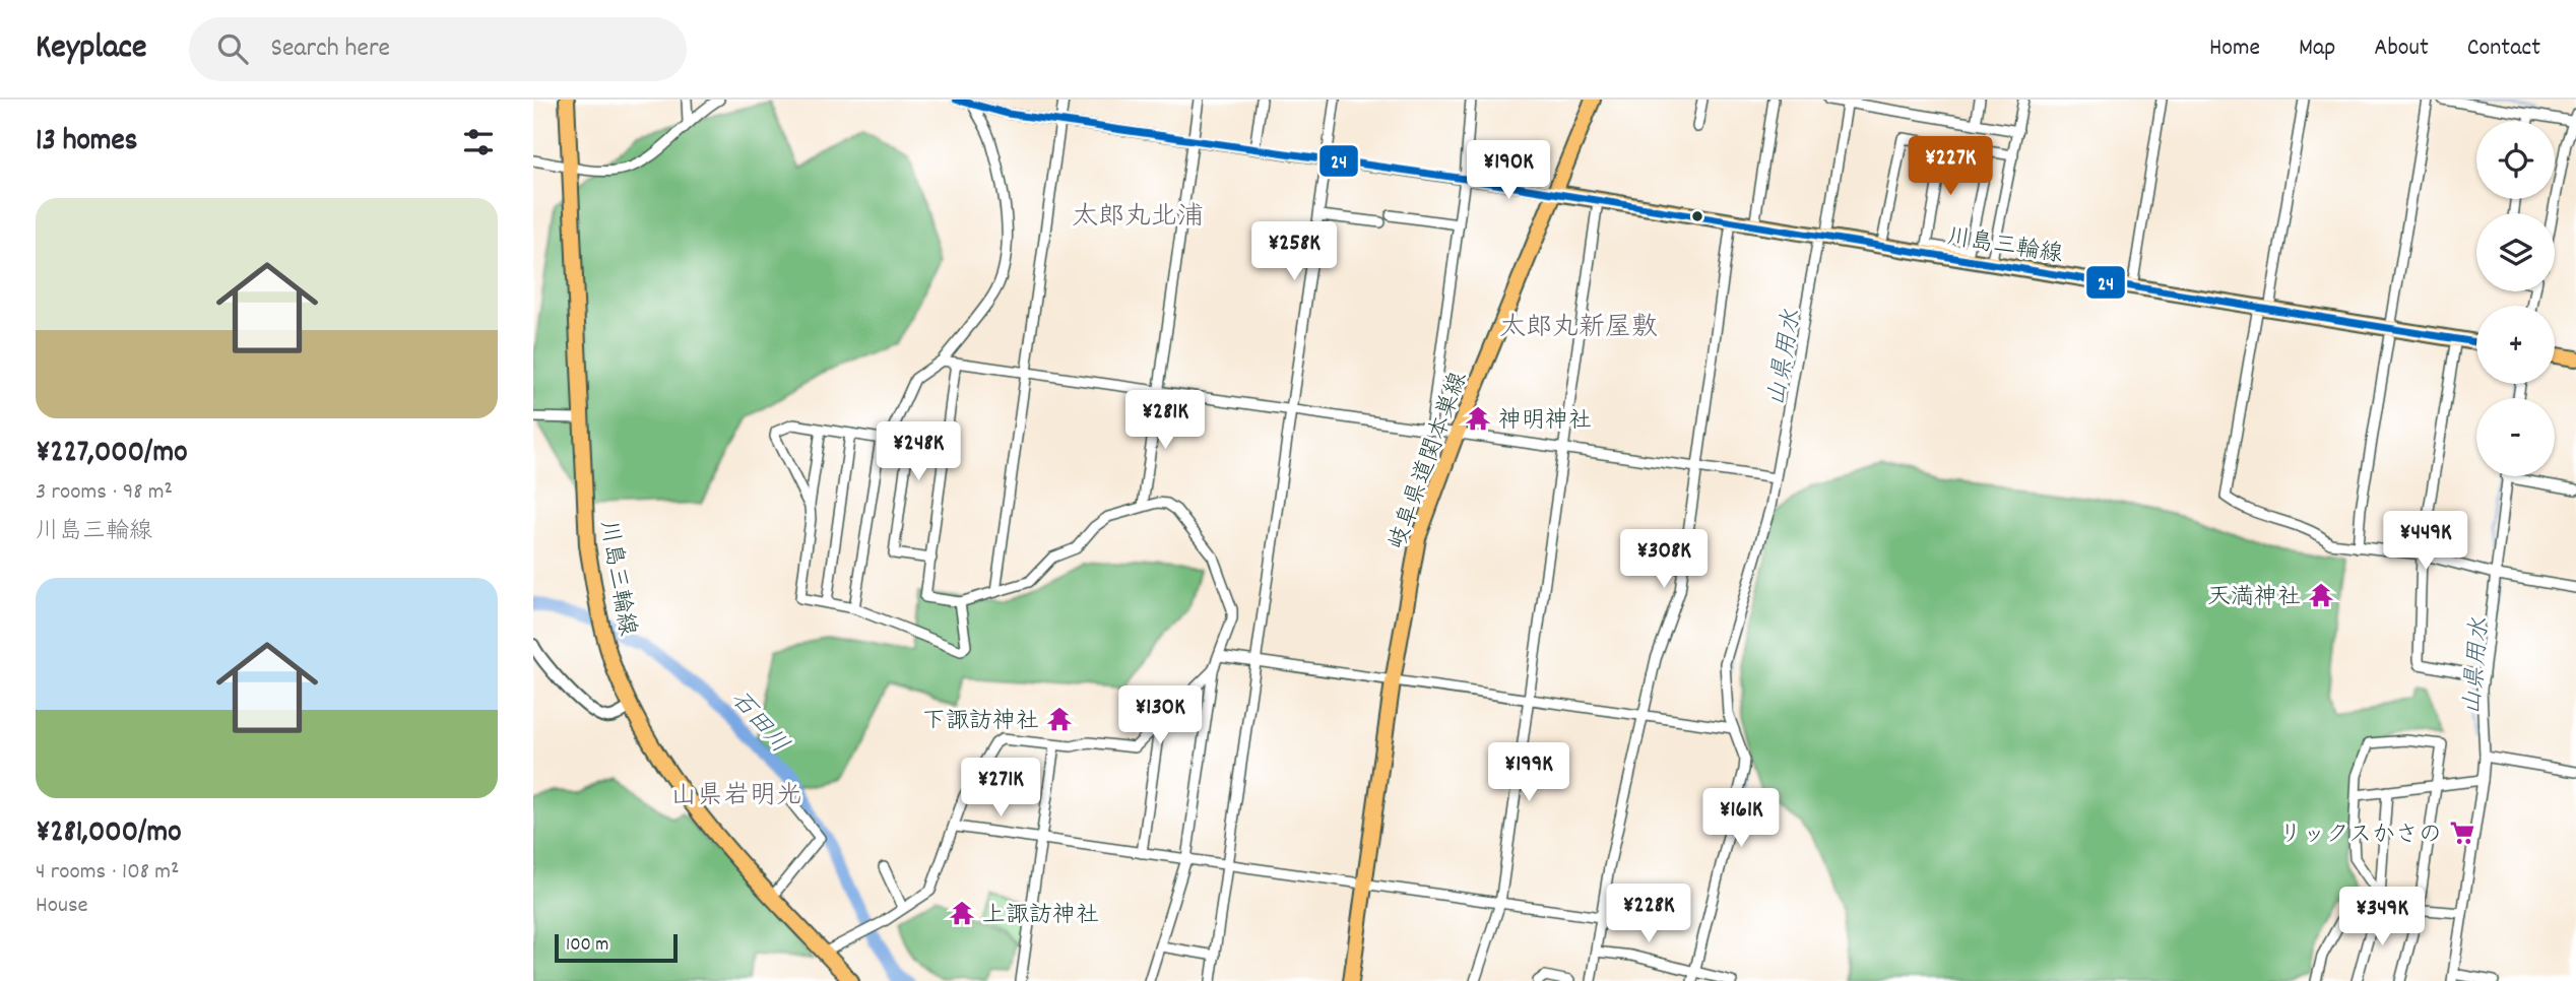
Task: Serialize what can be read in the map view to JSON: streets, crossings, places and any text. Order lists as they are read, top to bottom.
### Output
{
  "streets": {
    "main road": ["川島三輪線", "岐阜県道関本巣線"]
  },
  "crossings": [
    ["川島三輪線", "岐阜県道関本巣線"]
  ],
  "districts": ["太郎丸北浦", "太郎丸新屋敷", "山県岩明光"],
  "water": ["山県用水", "石田川"],
  "places": {
    "temple": [
      "神明神社",
      "天満神社",
      "下諏訪神社",
      "上諏訪神社"
    ],
    "supermarket": ["リックスかさの"]
  },
  "lines": ["transit line 24"],
  "scale_bar": "100 m",
  "page": {
    "header": "Keyplace",
    "search": "Search here",
    "nav": [
      "Home",
      "Map",
      "About",
      "Contact"
    ],
    "heading": "13 homes",
    "map_buttons": ["+", "−"],
    "price": [
      "¥227K",
      "¥190K",
      "¥258K",
      "¥281K",
      "¥248K",
      "¥449K",
      "¥308K",
      "¥130K",
      "¥199K",
      "¥271K",
      "¥161K",
      "¥228K",
      "¥349K"
    ],
    "list": [
      {
        "name": "¥227,000/mo",
        "note": "3 rooms · 98 m² · 川島三輪線"
      },
      {
        "name": "¥281,000/mo",
        "note": "4 rooms · 108 m² · House"
      }
    ],
    "scale": "100 m"
  }
}
